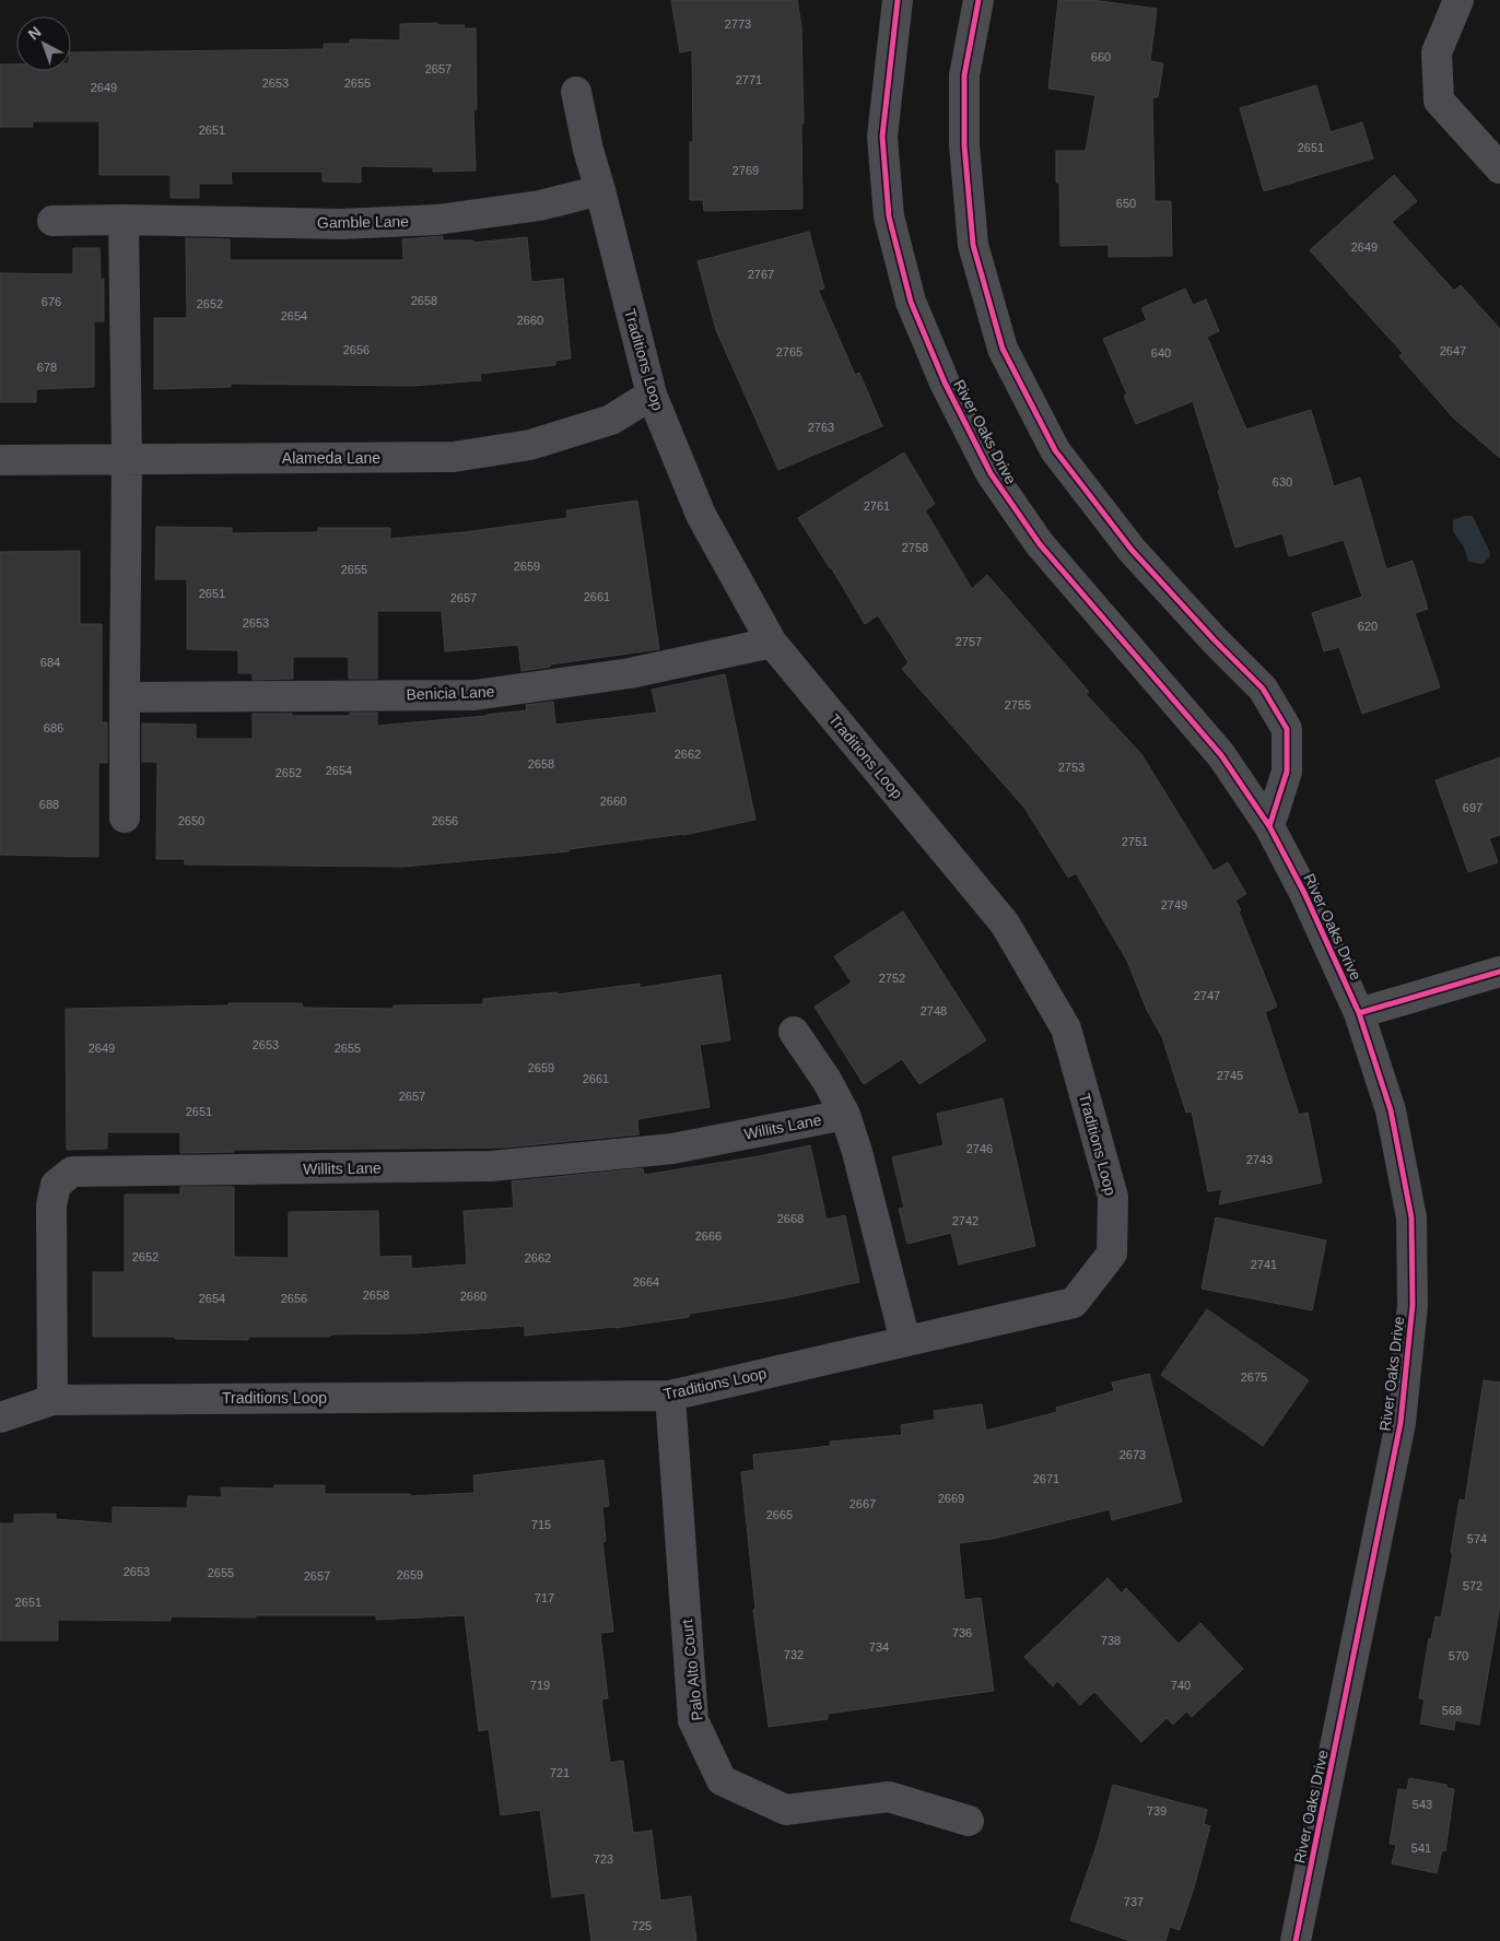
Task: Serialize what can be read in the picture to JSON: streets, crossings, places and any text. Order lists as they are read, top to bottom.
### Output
{
  "streets": {
    "street": [
      "Gamble Lane",
      "Traditions Loop",
      "River Oaks Drive",
      "Alameda Lane",
      "Benicia Lane",
      "Willits Lane",
      "Palo Alto Court"
    ]
  },
  "crossings": [
    ["Gamble Lane", "Traditions Loop"],
    ["Traditions Loop", "Alameda Lane"],
    ["Traditions Loop", "Benicia Lane"],
    ["Traditions Loop", "Willits Lane"],
    ["Traditions Loop", "Palo Alto Court"]
  ],
  "house_numbers": [
    "2773",
    "660",
    "2657",
    "2771",
    "2653",
    "2655",
    "2649",
    "2651",
    "2651",
    "2769",
    "650",
    "2649",
    "2767",
    "2658",
    "676",
    "2652",
    "2654",
    "2660",
    "2656",
    "2647",
    "2765",
    "640",
    "678",
    "2763",
    "630",
    "2761",
    "2758",
    "2659",
    "2655",
    "2651",
    "2661",
    "2657",
    "2653",
    "620",
    "2757",
    "684",
    "2755",
    "686",
    "2662",
    "2658",
    "2753",
    "2654",
    "2652",
    "2660",
    "688",
    "697",
    "2650",
    "2656",
    "2751",
    "2749",
    "2752",
    "2747",
    "2748",
    "2653",
    "2649",
    "2655",
    "2659",
    "2745",
    "2661",
    "2657",
    "2651",
    "2746",
    "2743",
    "2668",
    "2742",
    "2666",
    "2652",
    "2662",
    "2741",
    "2664",
    "2658",
    "2660",
    "2654",
    "2656",
    "2675",
    "2673",
    "2671",
    "2669",
    "2667",
    "2665",
    "715",
    "574",
    "2653",
    "2655",
    "2659",
    "2657",
    "572",
    "717",
    "2651",
    "736",
    "738",
    "734",
    "732",
    "570",
    "719",
    "740",
    "568",
    "721",
    "543",
    "739",
    "541",
    "723",
    "737",
    "725"
  ],
  "north": "top left"
}
